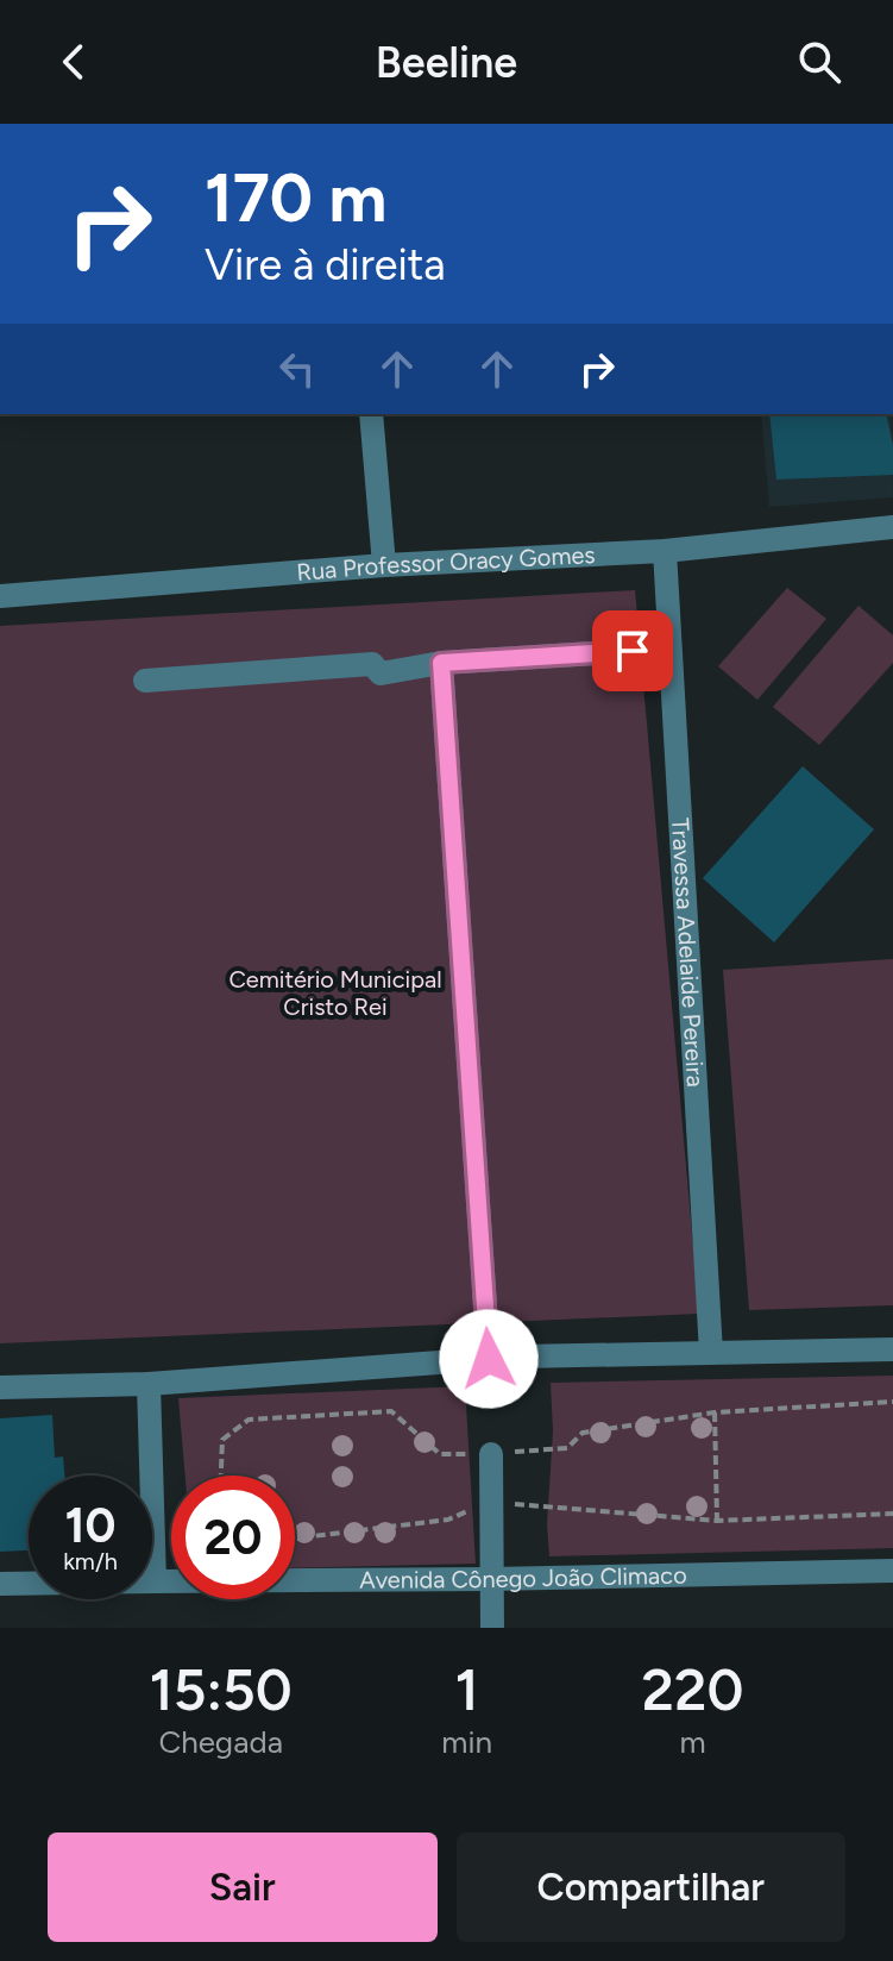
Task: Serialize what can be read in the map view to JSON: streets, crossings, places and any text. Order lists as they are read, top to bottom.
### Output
{
  "streets": {
    "street": ["Rua Professor Oracy Gomes", "Travessa Adelaide Pereira", "Avenida Cônego João Climaco"]
  },
  "crossings": [
    ["Rua Professor Oracy Gomes", "Travessa Adelaide Pereira"]
  ],
  "parks": ["Cemitério Municipal Cristo Rei"],
  "page": {
    "header": "Beeline",
    "turn": ["170 m", "Vire à direita"],
    "speed": "10 km/h",
    "limit": "20",
    "eta": [
      "15:50",
      "Chegada",
      "1",
      "min",
      "220",
      "m"
    ],
    "buttons": ["Sair", "Compartilhar"]
  }
}
